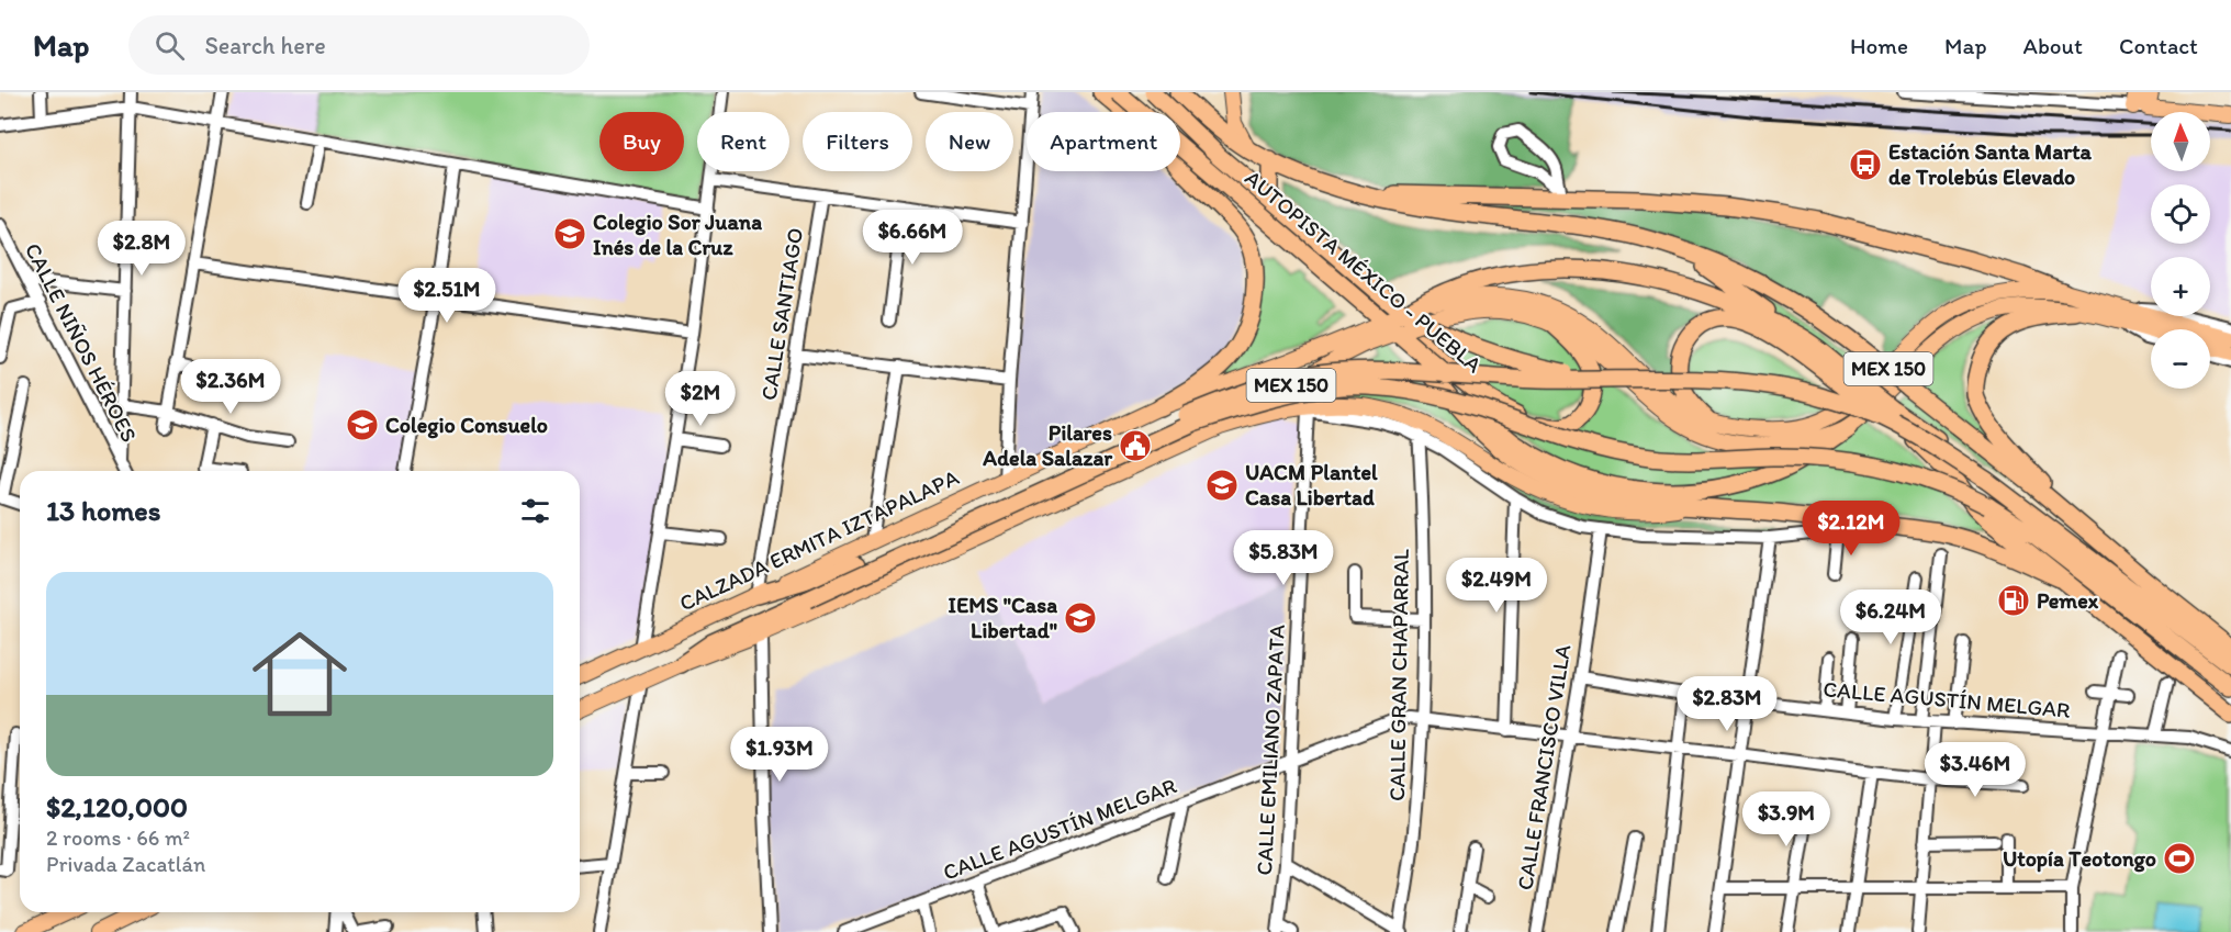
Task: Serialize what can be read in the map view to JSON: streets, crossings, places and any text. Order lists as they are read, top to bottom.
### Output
{
  "streets": {
    "highway": ["AUTOPISTA MÉXICO - PUEBLA"],
    "main road": ["MEX 150", "CALZADA ERMITA IZTAPALAPA"],
    "street": [
      "CALLE SANTIAGO",
      "CALLE NIÑOS HÉROES",
      "CALLE GRAN CHAPARRAL",
      "CALLE AGUSTÍN MELGAR",
      "CALLE EMILIANO ZAPATA",
      "CALLE FRANCISCO VILLA"
    ]
  },
  "crossings": [
    ["AUTOPISTA MÉXICO - PUEBLA", "MEX 150"],
    ["AUTOPISTA MÉXICO - PUEBLA", "CALZADA ERMITA IZTAPALAPA"],
    ["CALLE SANTIAGO", "CALZADA ERMITA IZTAPALAPA"],
    ["MEX 150", "CALZADA ERMITA IZTAPALAPA"],
    ["CALLE GRAN CHAPARRAL", "CALLE AGUSTÍN MELGAR"],
    ["CALLE AGUSTÍN MELGAR", "CALLE EMILIANO ZAPATA"],
    ["CALLE AGUSTÍN MELGAR", "CALLE FRANCISCO VILLA"]
  ],
  "places": {
    "bus stop": ["Estación Santa Marta de Trolebús Elevado"],
    "school or university": [
      "Colegio Sor Juana Inés de la Cruz",
      "Colegio Consuelo",
      "UACM Plantel Casa Libertad",
      "IEMS \"Casa Libertad\""
    ],
    "public building": ["Pilares Adela Salazar"],
    "fuel station": ["Pemex"],
    "sports": ["Utopía Teotongo"]
  },
  "north": "top",
  "page": {
    "header": "Map",
    "search": "Search here",
    "nav": [
      "Home",
      "Map",
      "About",
      "Contact"
    ],
    "map_buttons": ["+", "−"],
    "chip": [
      "Buy",
      "Rent",
      "Filters",
      "New",
      "Apartment"
    ],
    "price": [
      "$6.66M",
      "$2.8M",
      "$2.51M",
      "$2.36M",
      "$2M",
      "$2.12M",
      "$5.83M",
      "$2.49M",
      "$6.24M",
      "$2.83M",
      "$1.93M",
      "$3.46M",
      "$3.9M"
    ],
    "heading": "13 homes",
    "list": [
      {
        "name": "$2,120,000",
        "note": "2 rooms · 66 m² · Privada Zacatlán"
      }
    ]
  }
}
